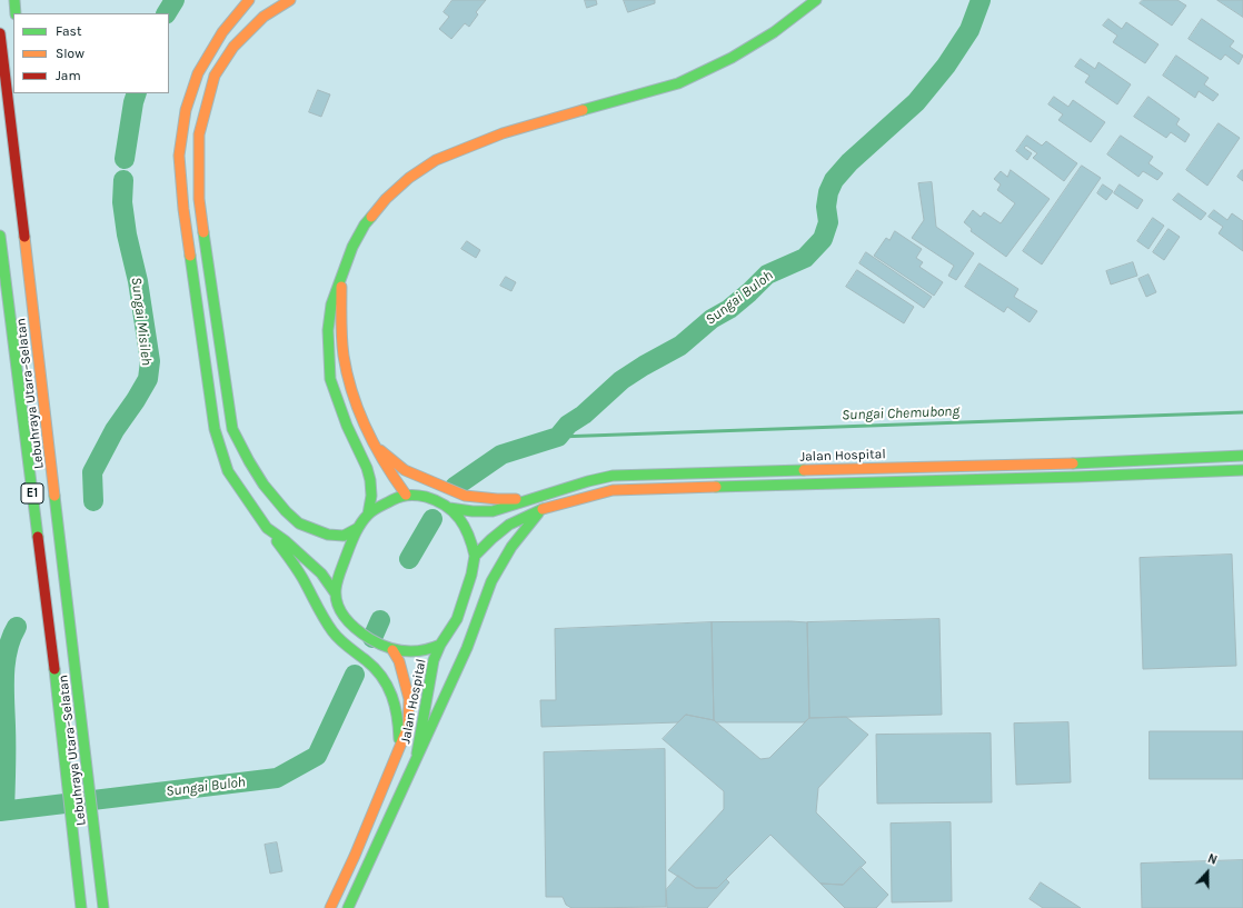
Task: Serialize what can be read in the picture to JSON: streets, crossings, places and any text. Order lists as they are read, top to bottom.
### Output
{
  "streets": {
    "main road": ["Lebuhraya Utara–Selatan", "Jalan Hospital", "E1"]
  },
  "water": ["Sungai Buloh", "Sungai Misileh", "Sungai Chemubong"],
  "legend": ["Fast", "Slow", "Jam"],
  "north": "top"
}
